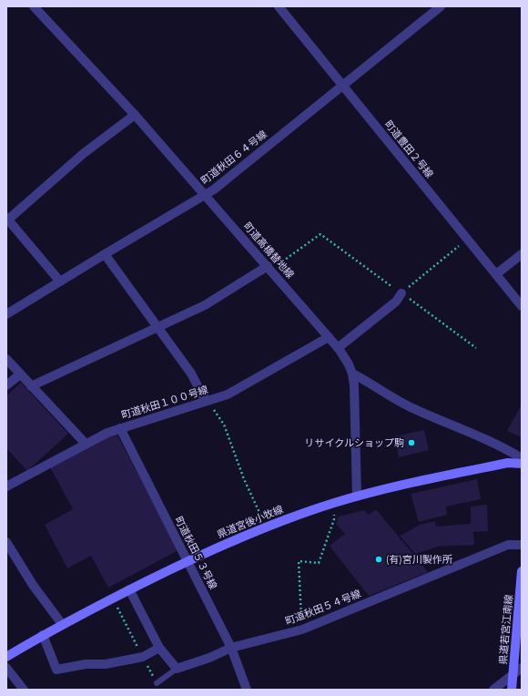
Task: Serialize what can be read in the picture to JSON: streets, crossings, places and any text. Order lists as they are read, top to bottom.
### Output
{
  "streets": {
    "main road": ["県道宮後小牧線", "県道若宮江南線"],
    "street": [
      "町道豊田２号線",
      "町道秋田６４号線",
      "町道高橋替地線",
      "町道秋田１００号線",
      "町道秋田５３号線",
      "町道秋田５４号線"
    ]
  },
  "crossings": [
    ["町道豊田２号線", "町道秋田６４号線"],
    ["町道秋田６４号線", "町道高橋替地線"],
    ["町道高橋替地線", "町道秋田１００号線"],
    ["町道秋田１００号線", "町道秋田５３号線"],
    ["県道宮後小牧線", "町道秋田５３号線"],
    ["町道秋田５３号線", "町道秋田５４号線"]
  ],
  "places": ["リサイクルショップ駒", "(有)宮川製作所"]
}
